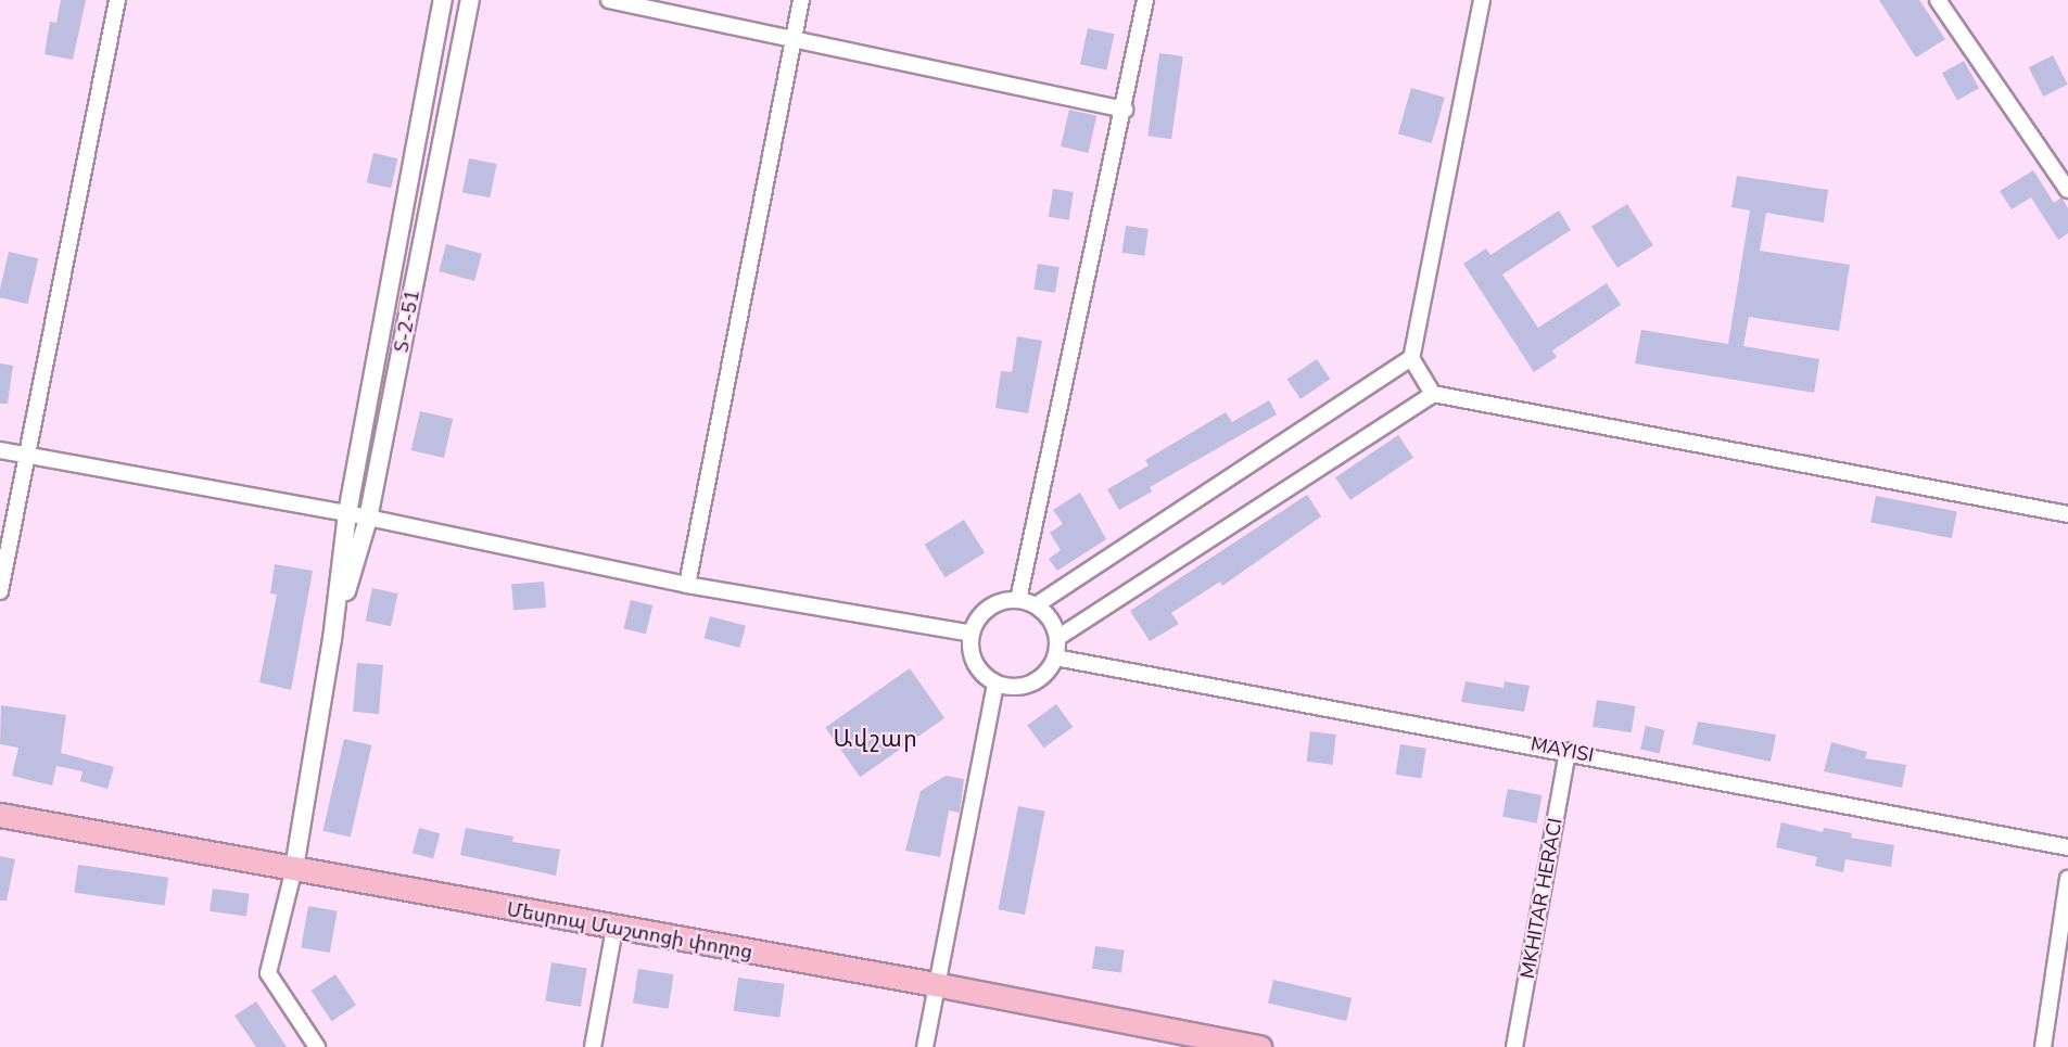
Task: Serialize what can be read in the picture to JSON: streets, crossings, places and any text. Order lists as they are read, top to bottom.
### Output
{
  "streets": {
    "main road": ["Մեսրոպ Մաշտոցի փողոց"],
    "street": ["Տ-2-51", "MAYISI", "MKHITAR HERACI"]
  },
  "crossings": [
    ["Տ-2-51", "Մեսրոպ Մաշտոցի փողոց"],
    ["MAYISI", "MKHITAR HERACI"]
  ],
  "districts": ["Ավշար"]
}
